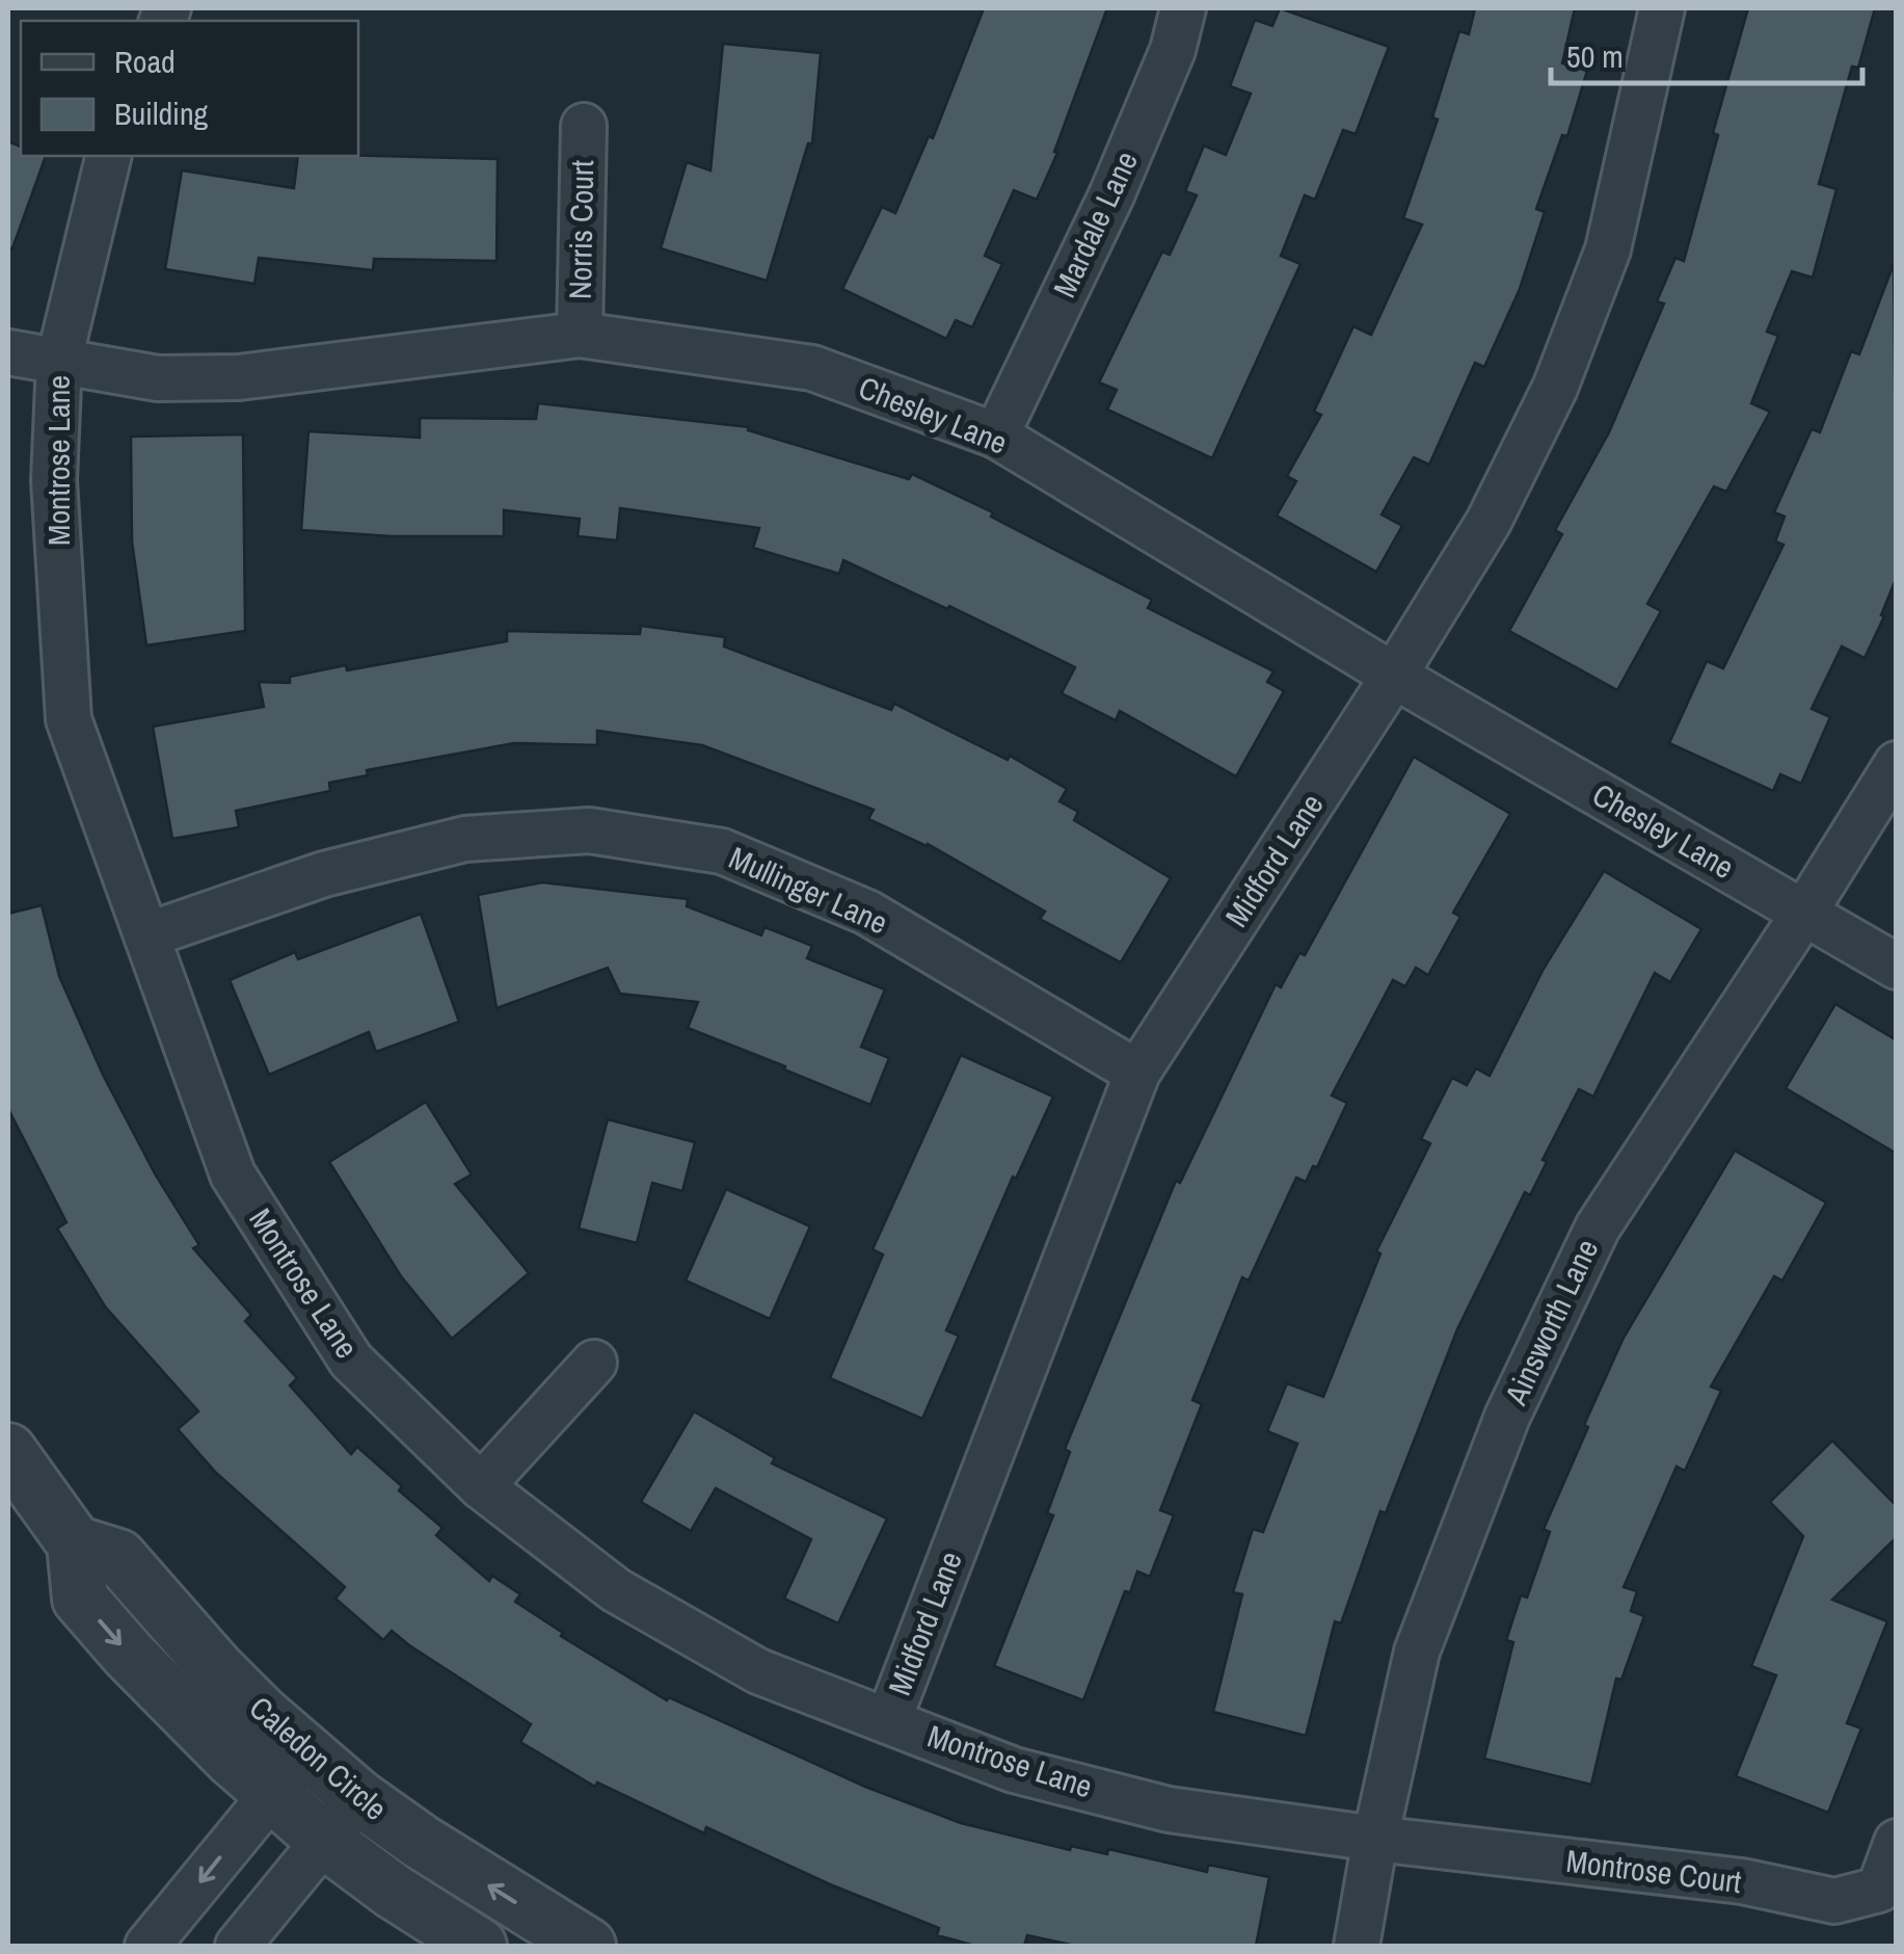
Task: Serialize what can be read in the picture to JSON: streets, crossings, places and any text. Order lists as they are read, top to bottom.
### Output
{
  "streets": {
    "street": [
      "Mardale Lane",
      "Norris Court",
      "Chesley Lane",
      "Montrose Lane",
      "Midford Lane",
      "Mullinger Lane",
      "Ainsworth Lane",
      "Caledon Circle",
      "Montrose Court"
    ]
  },
  "crossings": [
    ["Mardale Lane", "Chesley Lane"],
    ["Norris Court", "Chesley Lane"],
    ["Chesley Lane", "Montrose Lane"],
    ["Chesley Lane", "Midford Lane"],
    ["Chesley Lane", "Ainsworth Lane"],
    ["Montrose Lane", "Midford Lane"],
    ["Montrose Lane", "Mullinger Lane"],
    ["Montrose Lane", "Ainsworth Lane"],
    ["Montrose Lane", "Montrose Court"],
    ["Midford Lane", "Mullinger Lane"],
    ["Ainsworth Lane", "Montrose Court"]
  ],
  "legend": ["Road", "Building"],
  "scale_bar": "50 m"
}
